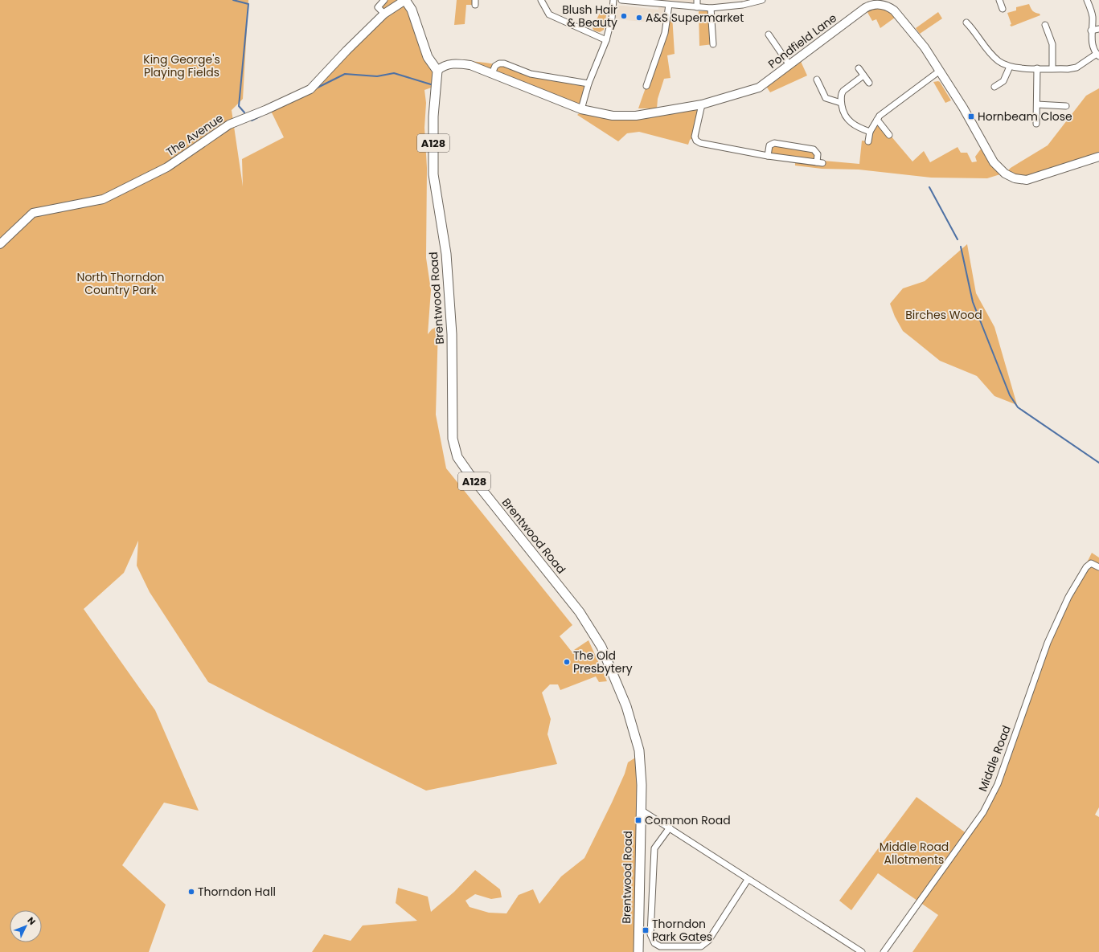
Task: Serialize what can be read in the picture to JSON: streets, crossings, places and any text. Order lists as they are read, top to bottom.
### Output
{
  "streets": {
    "main road": ["A128", "Brentwood Road"],
    "street": ["Pondfield Lane", "The Avenue", "Middle Road"]
  },
  "crossings": [
    ["Pondfield Lane", "Brentwood Road"]
  ],
  "parks": [
    "King George's Playing Fields",
    "North Thorndon Country Park",
    "Birches Wood",
    "Middle Road Allotments"
  ],
  "places": {
    "other": [
      "Blush Hair & Beauty",
      "A&S Supermarket",
      "The Old Presbytery",
      "Thorndon Hall"
    ],
    "transit": ["Hornbeam Close", "Common Road", "Thorndon Park Gates"]
  },
  "north": "top right"
}
